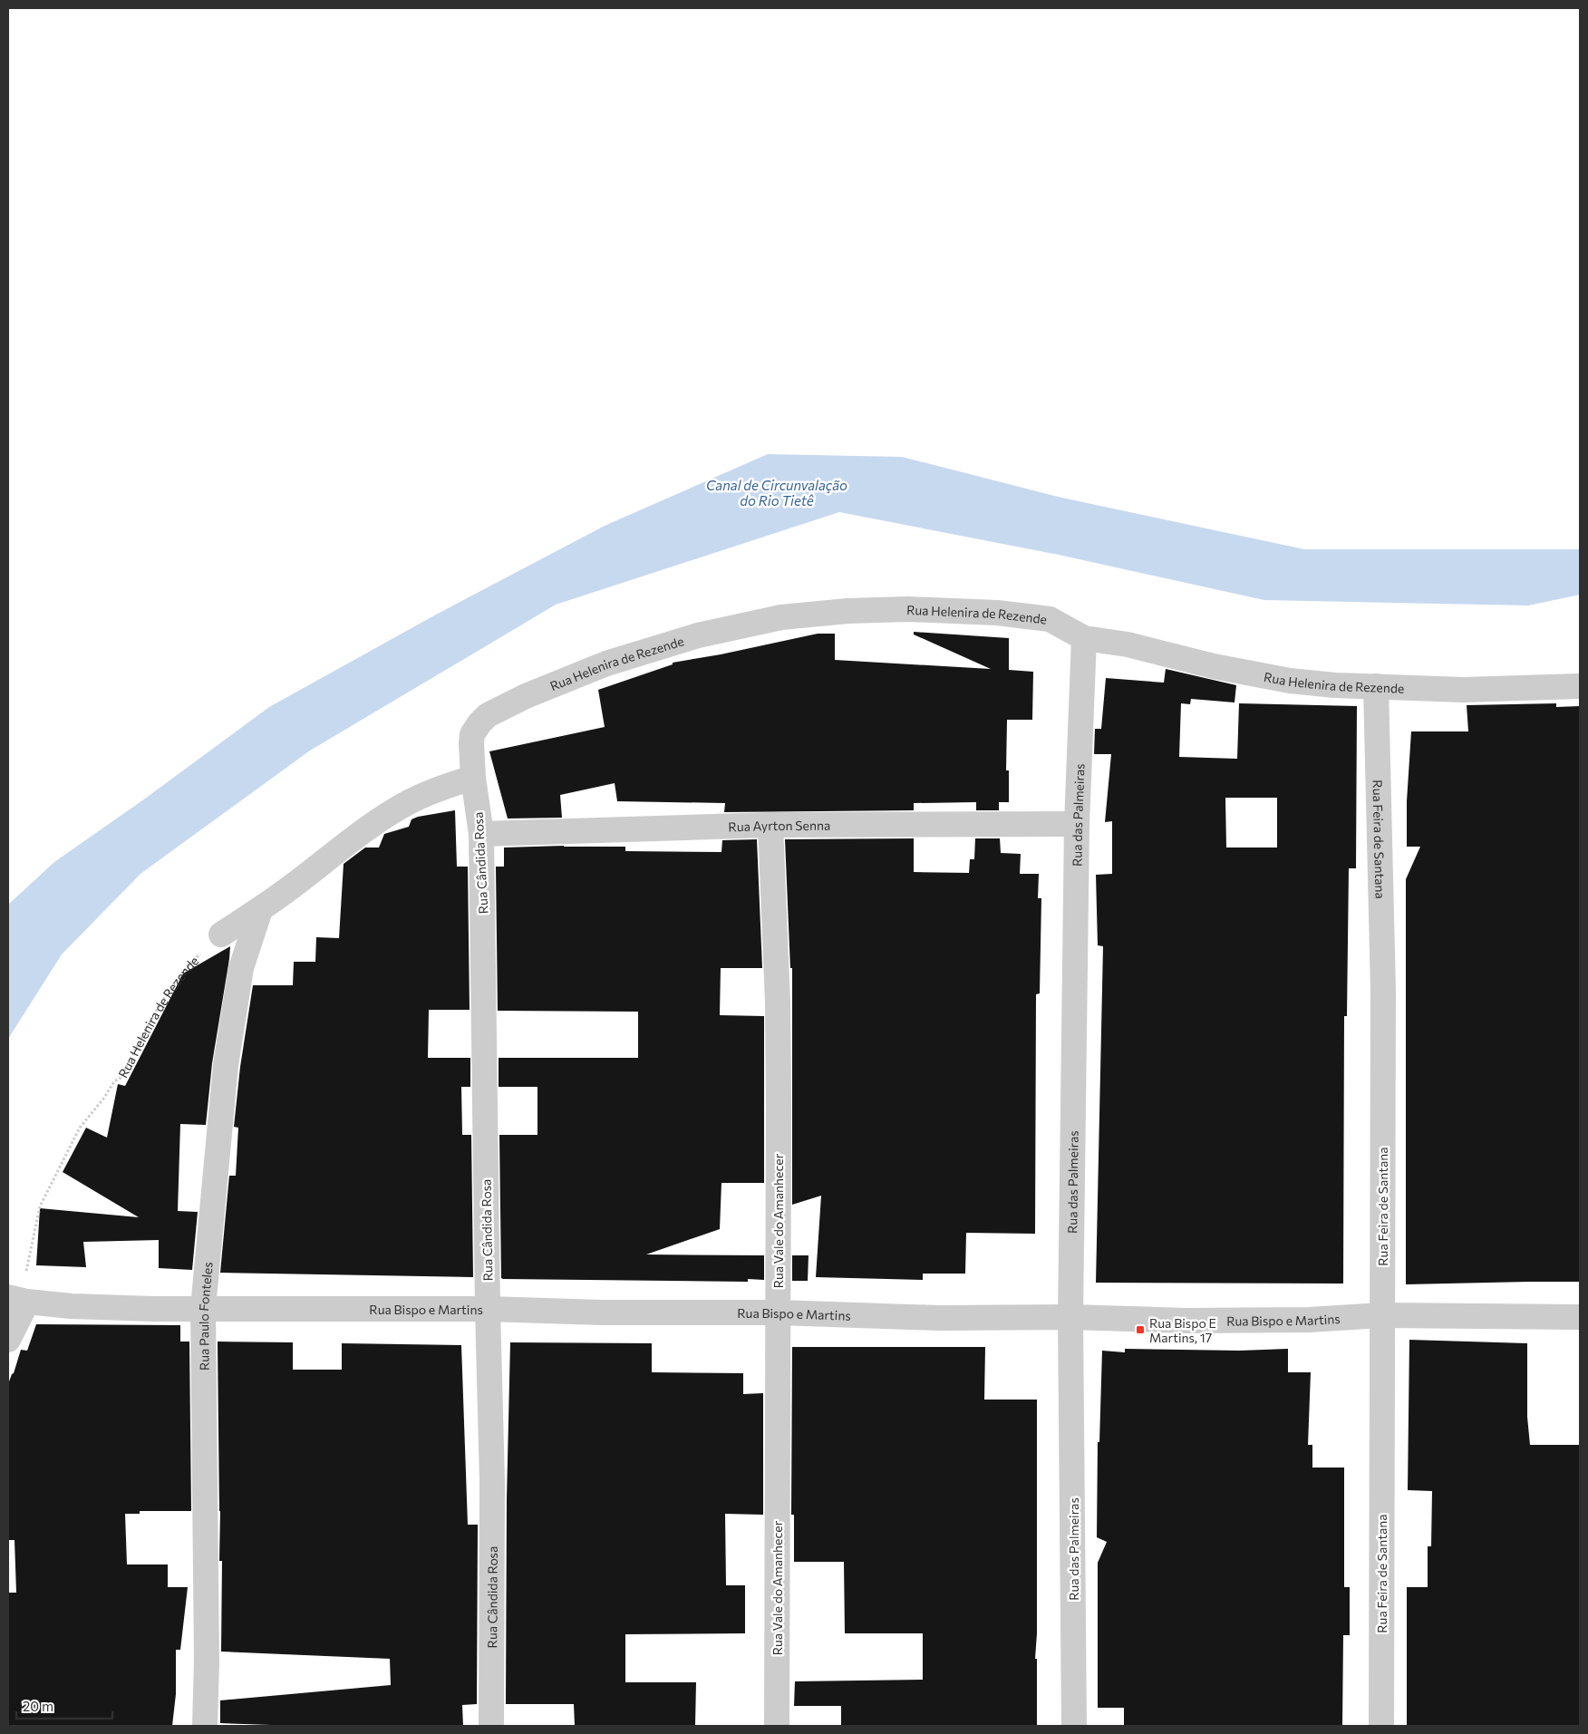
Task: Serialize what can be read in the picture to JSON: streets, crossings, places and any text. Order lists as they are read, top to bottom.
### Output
{
  "streets": {
    "street": [
      "Rua Helenira de Rezende",
      "Rua das Palmeiras",
      "Rua Ayrton Senna",
      "Rua Feira de Santana",
      "Rua Cândida Rosa",
      "Rua Vale do Amanhecer",
      "Rua Bispo e Martins",
      "Rua Paulo Fonteles"
    ]
  },
  "crossings": [
    ["Rua Helenira de Rezende", "Rua das Palmeiras"],
    ["Rua Helenira de Rezende", "Rua Feira de Santana"],
    ["Rua Helenira de Rezende", "Rua Cândida Rosa"],
    ["Rua Helenira de Rezende", "Rua Bispo e Martins"],
    ["Rua das Palmeiras", "Rua Ayrton Senna"],
    ["Rua das Palmeiras", "Rua Bispo e Martins"],
    ["Rua Ayrton Senna", "Rua Cândida Rosa"],
    ["Rua Ayrton Senna", "Rua Vale do Amanhecer"],
    ["Rua Feira de Santana", "Rua Bispo e Martins"],
    ["Rua Cândida Rosa", "Rua Bispo e Martins"],
    ["Rua Vale do Amanhecer", "Rua Bispo e Martins"],
    ["Rua Bispo e Martins", "Rua Paulo Fonteles"]
  ],
  "water": ["Canal de Circunvalação do Rio Tietê"],
  "places": {
    "transit": ["Rua Bispo E Martins, 17"]
  },
  "scale_bar": "20 m"
}
